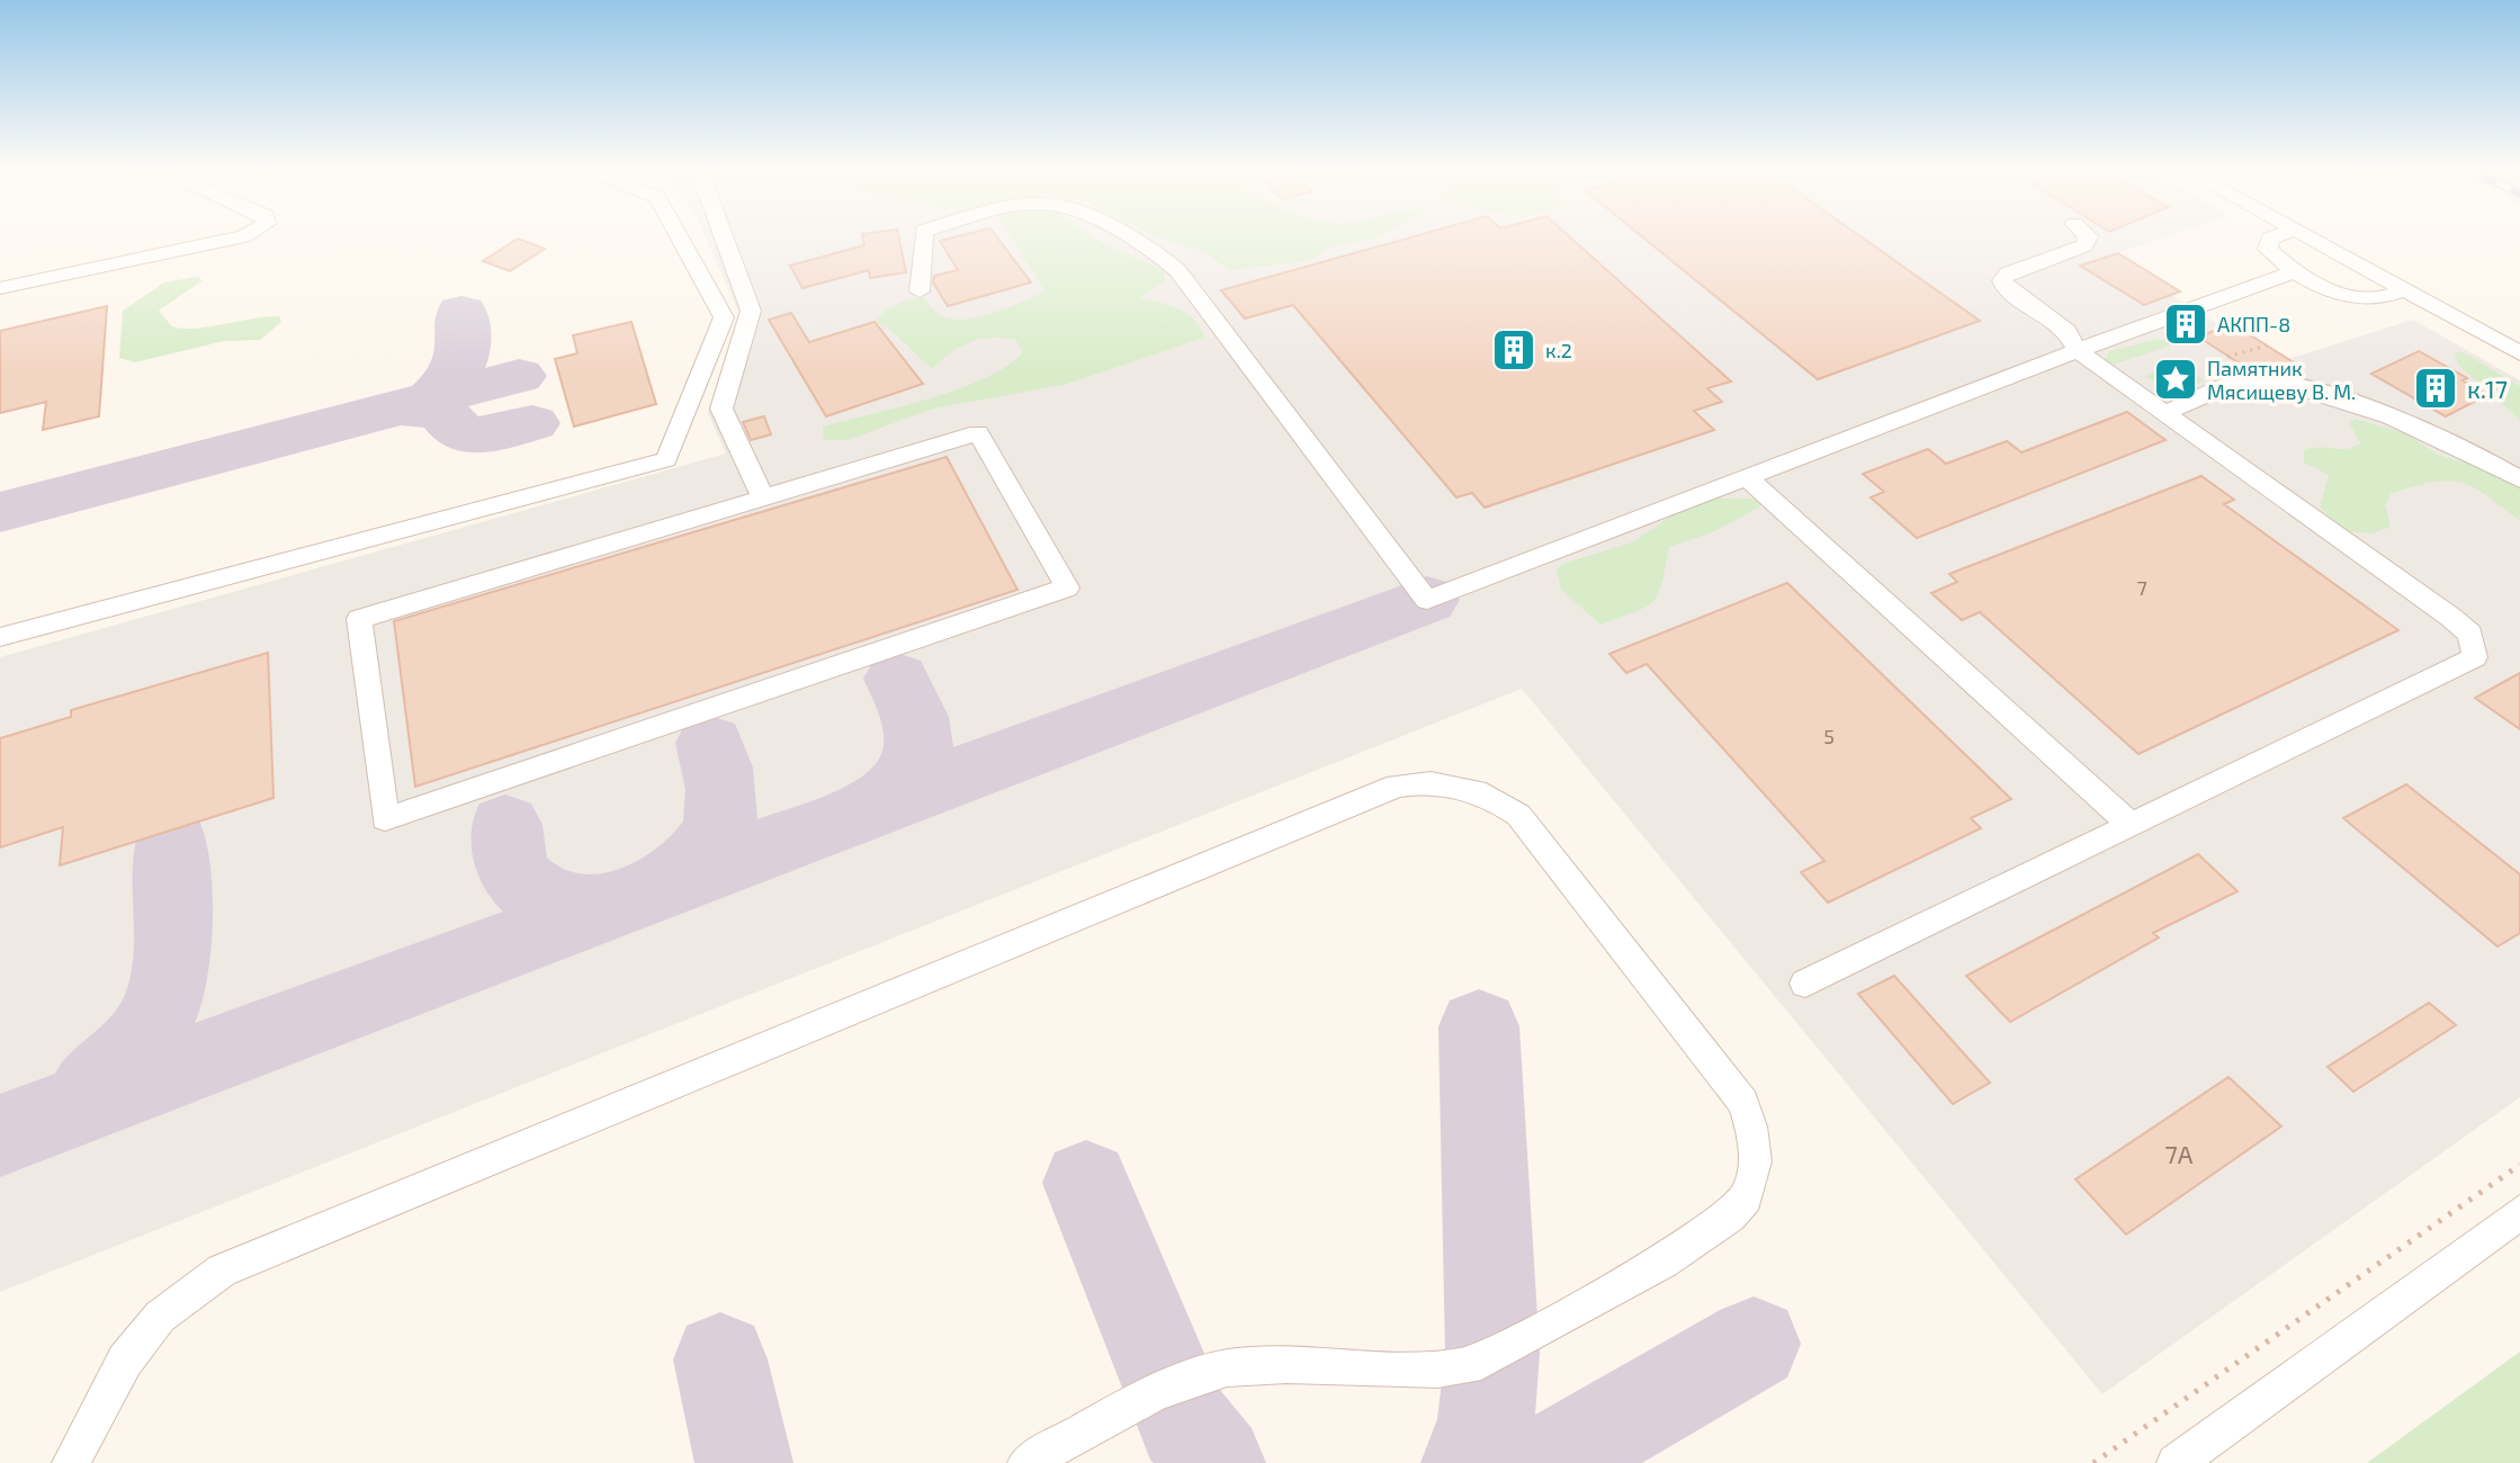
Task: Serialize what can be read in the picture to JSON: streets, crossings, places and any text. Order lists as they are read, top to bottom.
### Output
{
  "places": {
    "building": ["АКПП-8", "к.2", "к.17"],
    "place": ["Памятник Мясищеву В. М."]
  },
  "house_numbers": ["7", "5", "7А"]
}
